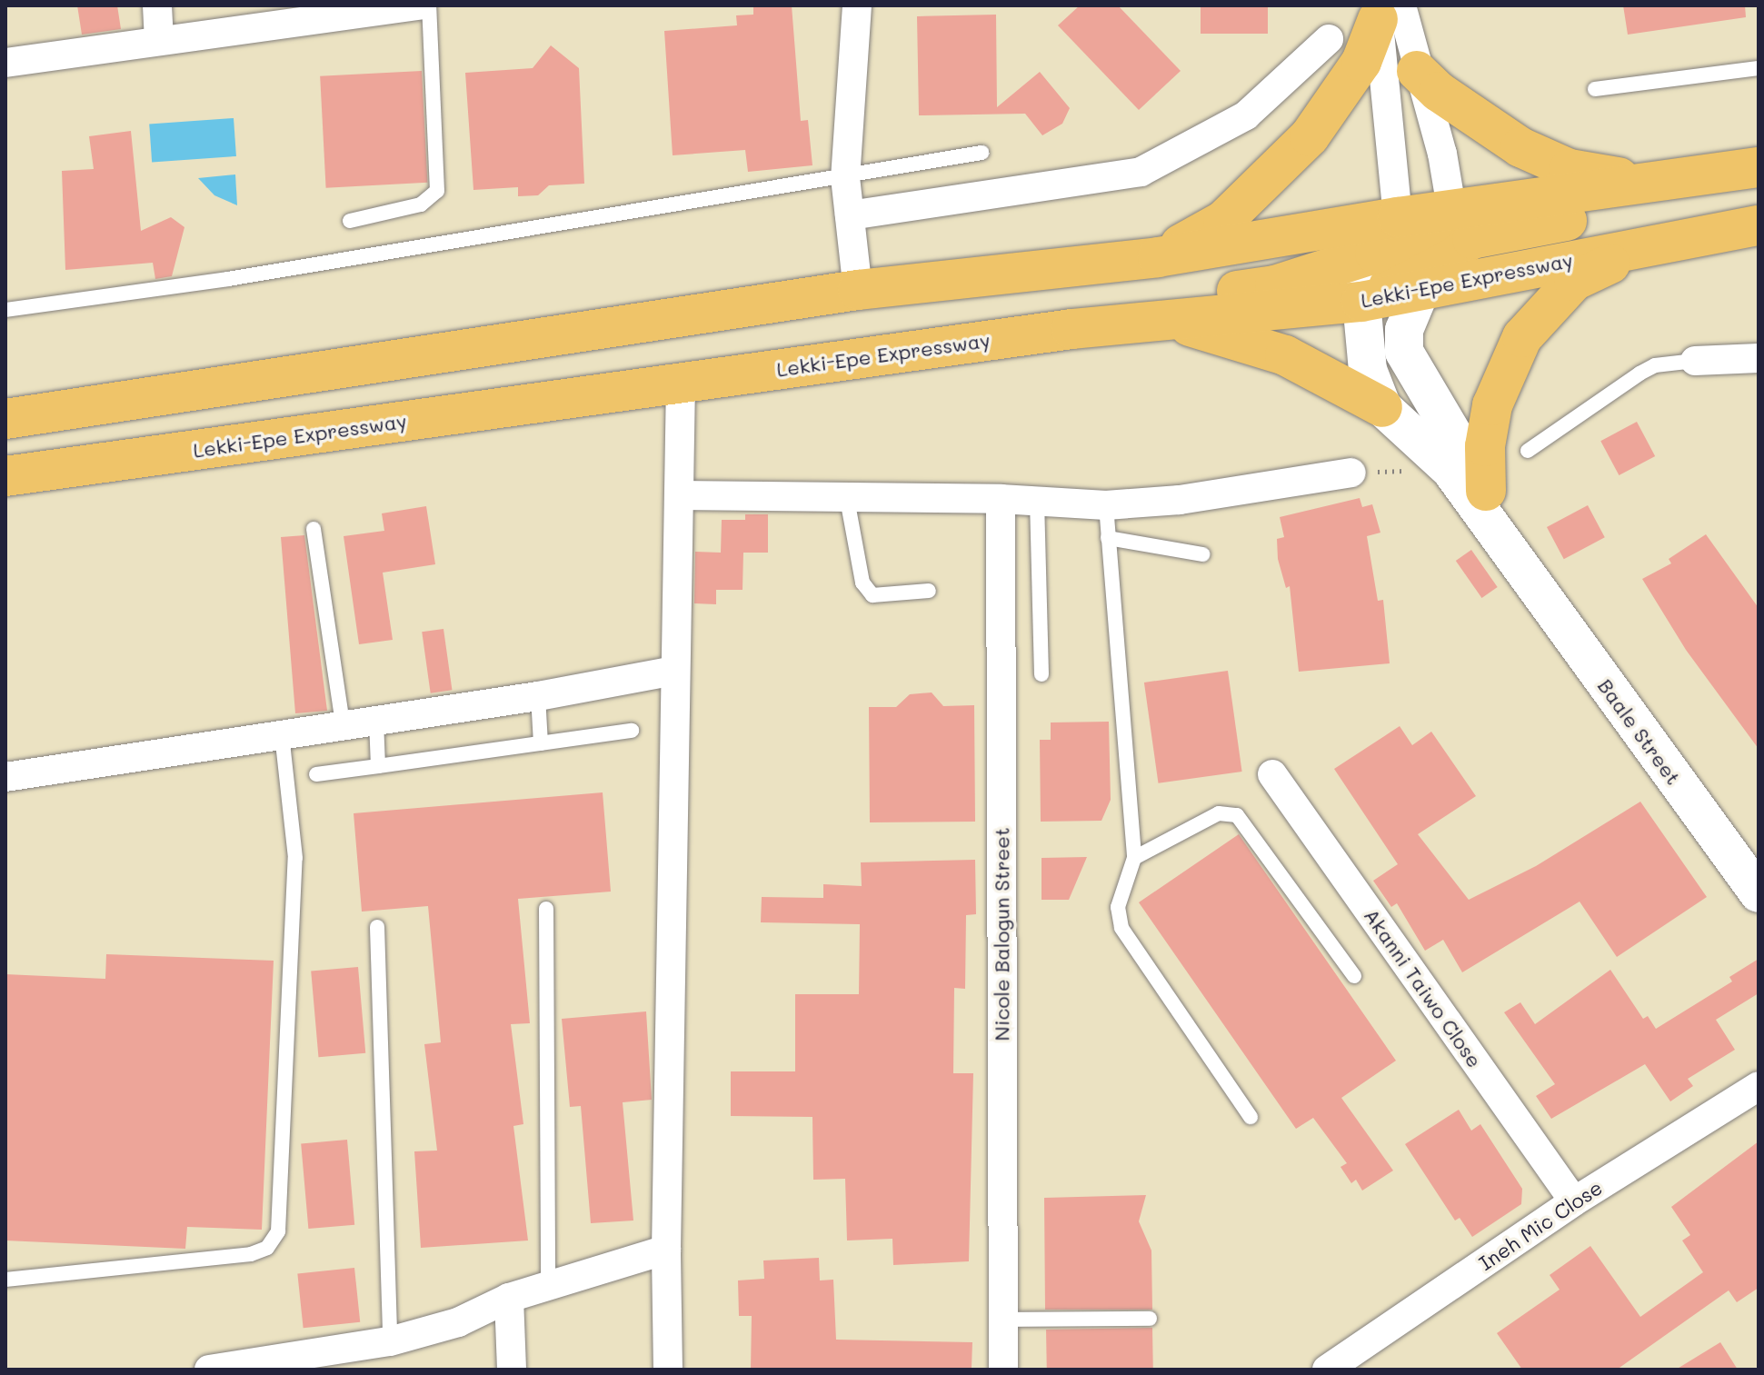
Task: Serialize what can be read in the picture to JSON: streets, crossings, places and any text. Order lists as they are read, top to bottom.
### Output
{
  "streets": {
    "highway": ["Lekki-Epe Expressway"],
    "street": [
      "Baale Street",
      "Nicole Balogun Street",
      "Akanni Taiwo Close",
      "Ineh Mic Close"
    ]
  },
  "crossings": [
    ["Akanni Taiwo Close", "Ineh Mic Close"]
  ]
}
